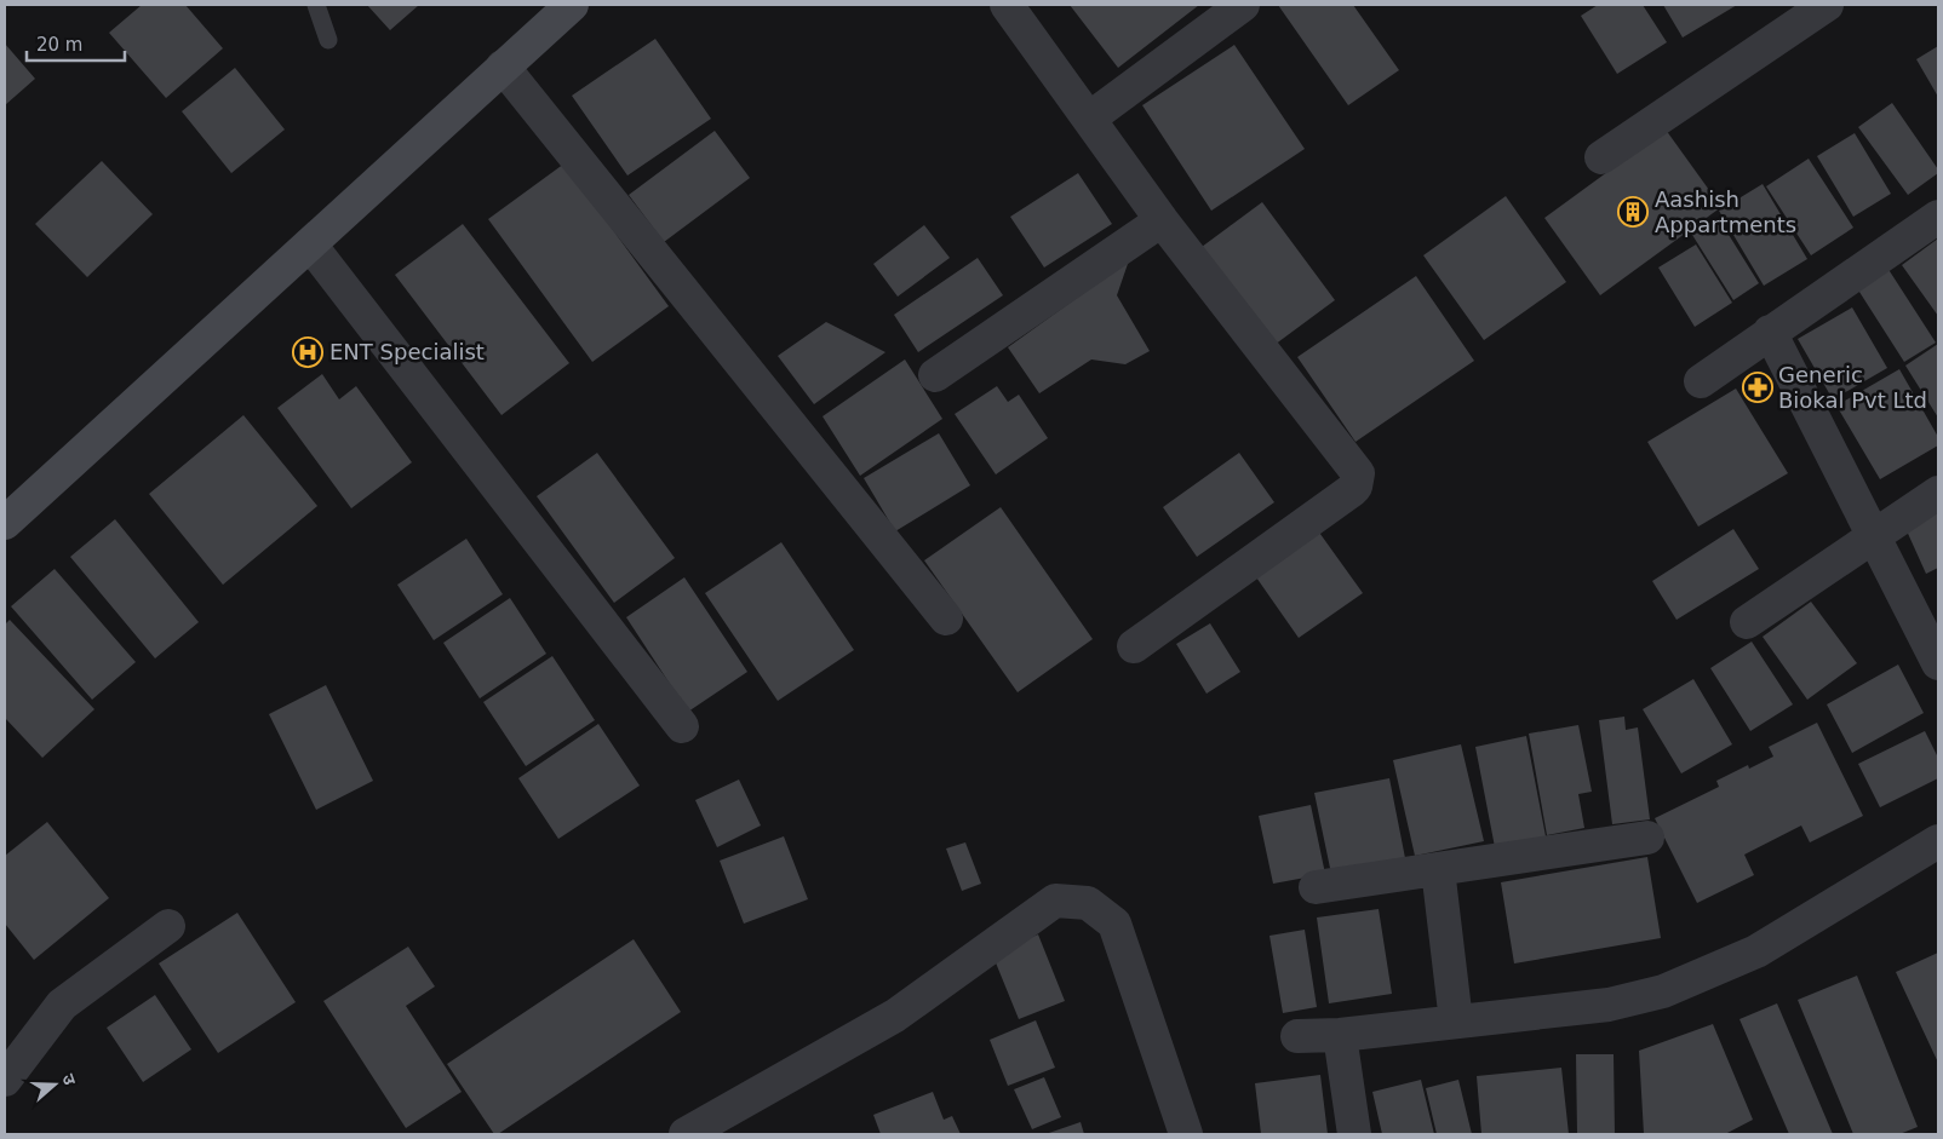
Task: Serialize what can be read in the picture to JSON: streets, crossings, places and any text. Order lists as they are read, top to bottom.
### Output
{
  "places": {
    "building": ["Aashish Appartments"],
    "hospital": ["ENT Specialist"],
    "pharmacy": ["Generic Biokal Pvt Ltd"]
  },
  "scale_bar": "20 m",
  "north": "right"
}
